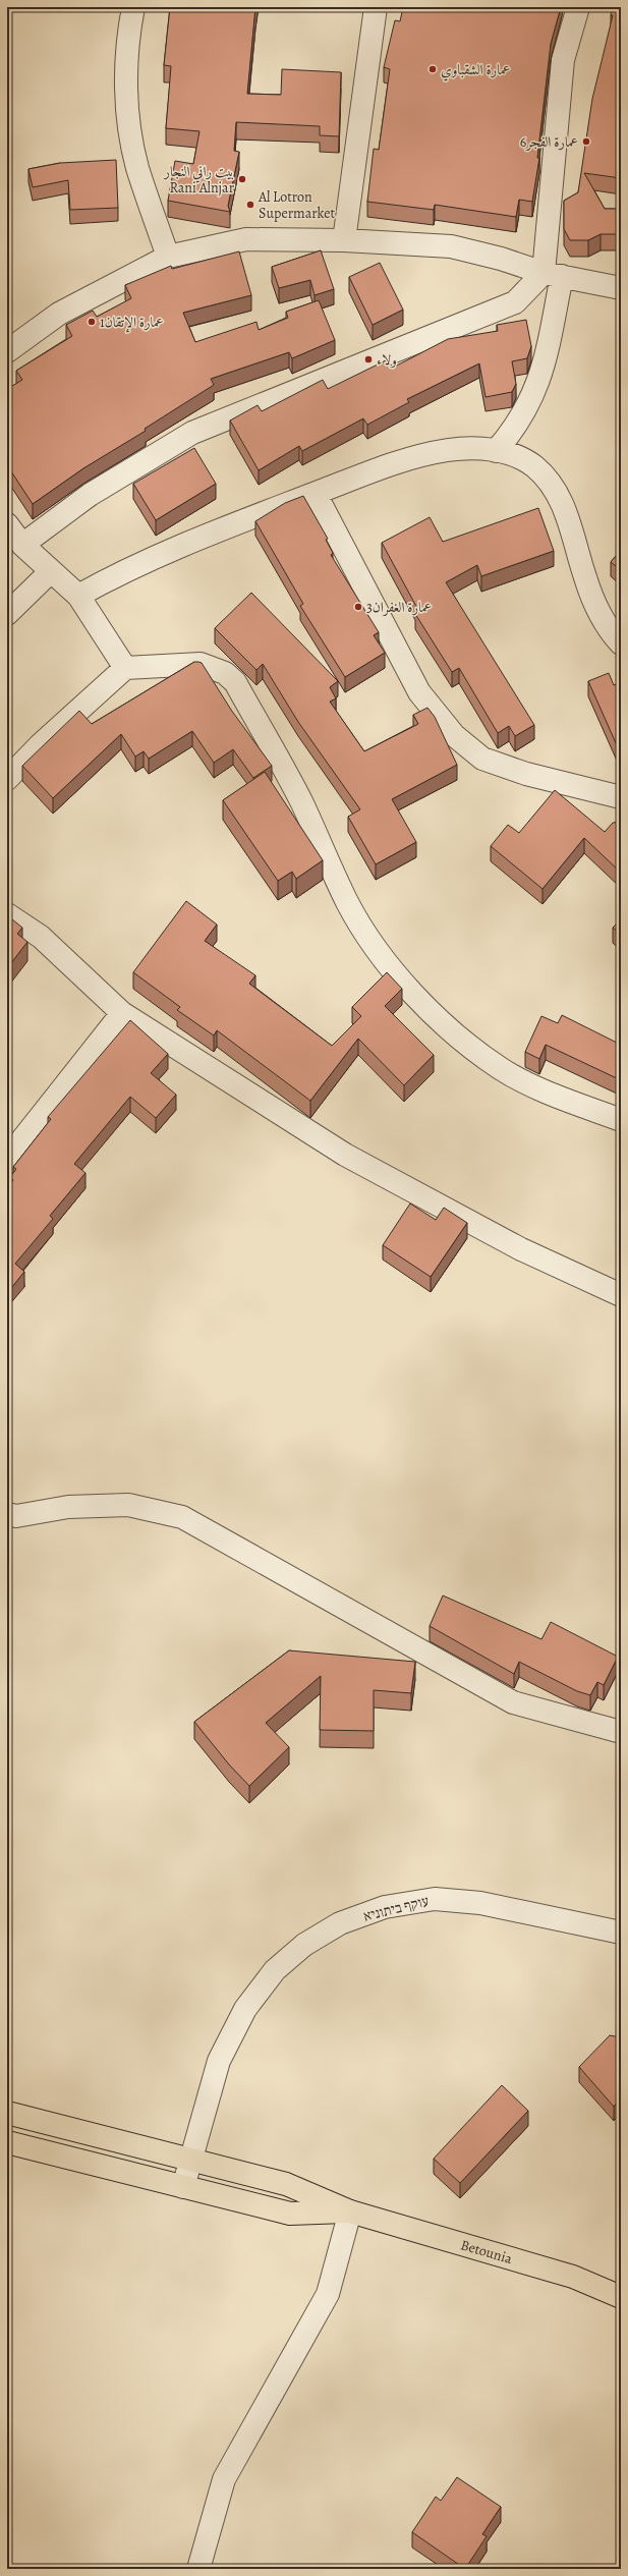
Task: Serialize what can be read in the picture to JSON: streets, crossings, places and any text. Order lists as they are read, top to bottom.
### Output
{
  "streets": {
    "main road": ["Betounia"],
    "street": ["עוקף ביתוניא"]
  },
  "places": [
    "عمارة الشقباوي",
    "عمارة الفجر6",
    "بيت راني النجار Rani Alnjar",
    "Al Lotron Supermarket",
    "عمارة الإتقان1",
    "ولاء",
    "عمارة الغفران3"
  ]
}
